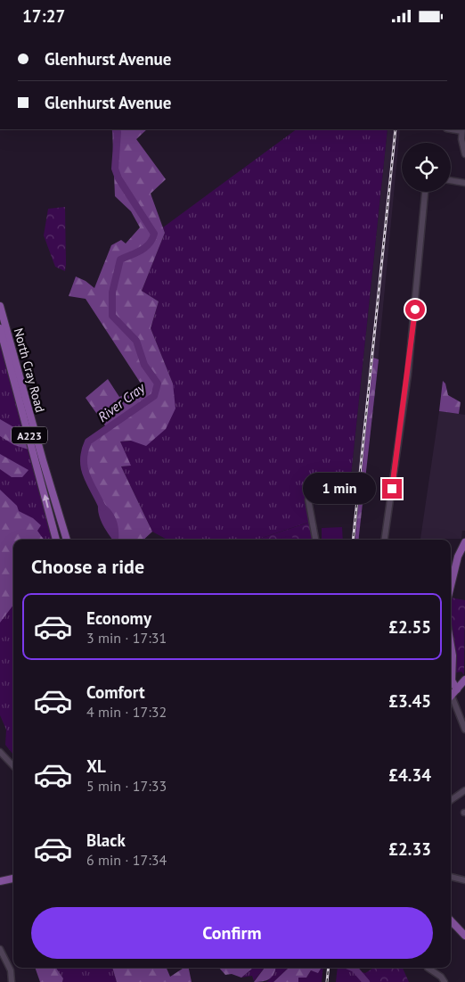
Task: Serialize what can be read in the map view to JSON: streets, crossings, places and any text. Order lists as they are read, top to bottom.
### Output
{
  "streets": {
    "main road": ["North Cray Road", "A223"]
  },
  "water": ["River Cray"],
  "page": {
    "status": "17:27",
    "banner": ["Glenhurst Avenue", "Glenhurst Avenue"],
    "bubble": "1 min",
    "heading": "Choose a ride",
    "list": [
      {
        "name": "Economy",
        "note": "3 min · 17:31",
        "value": "£2.55"
      },
      {
        "name": "Comfort",
        "note": "4 min · 17:32",
        "value": "£3.45"
      },
      {
        "name": "XL",
        "note": "5 min · 17:33",
        "value": "£4.34"
      },
      {
        "name": "Black",
        "note": "6 min · 17:34",
        "value": "£2.33"
      }
    ],
    "buttons": "Confirm"
  }
}
